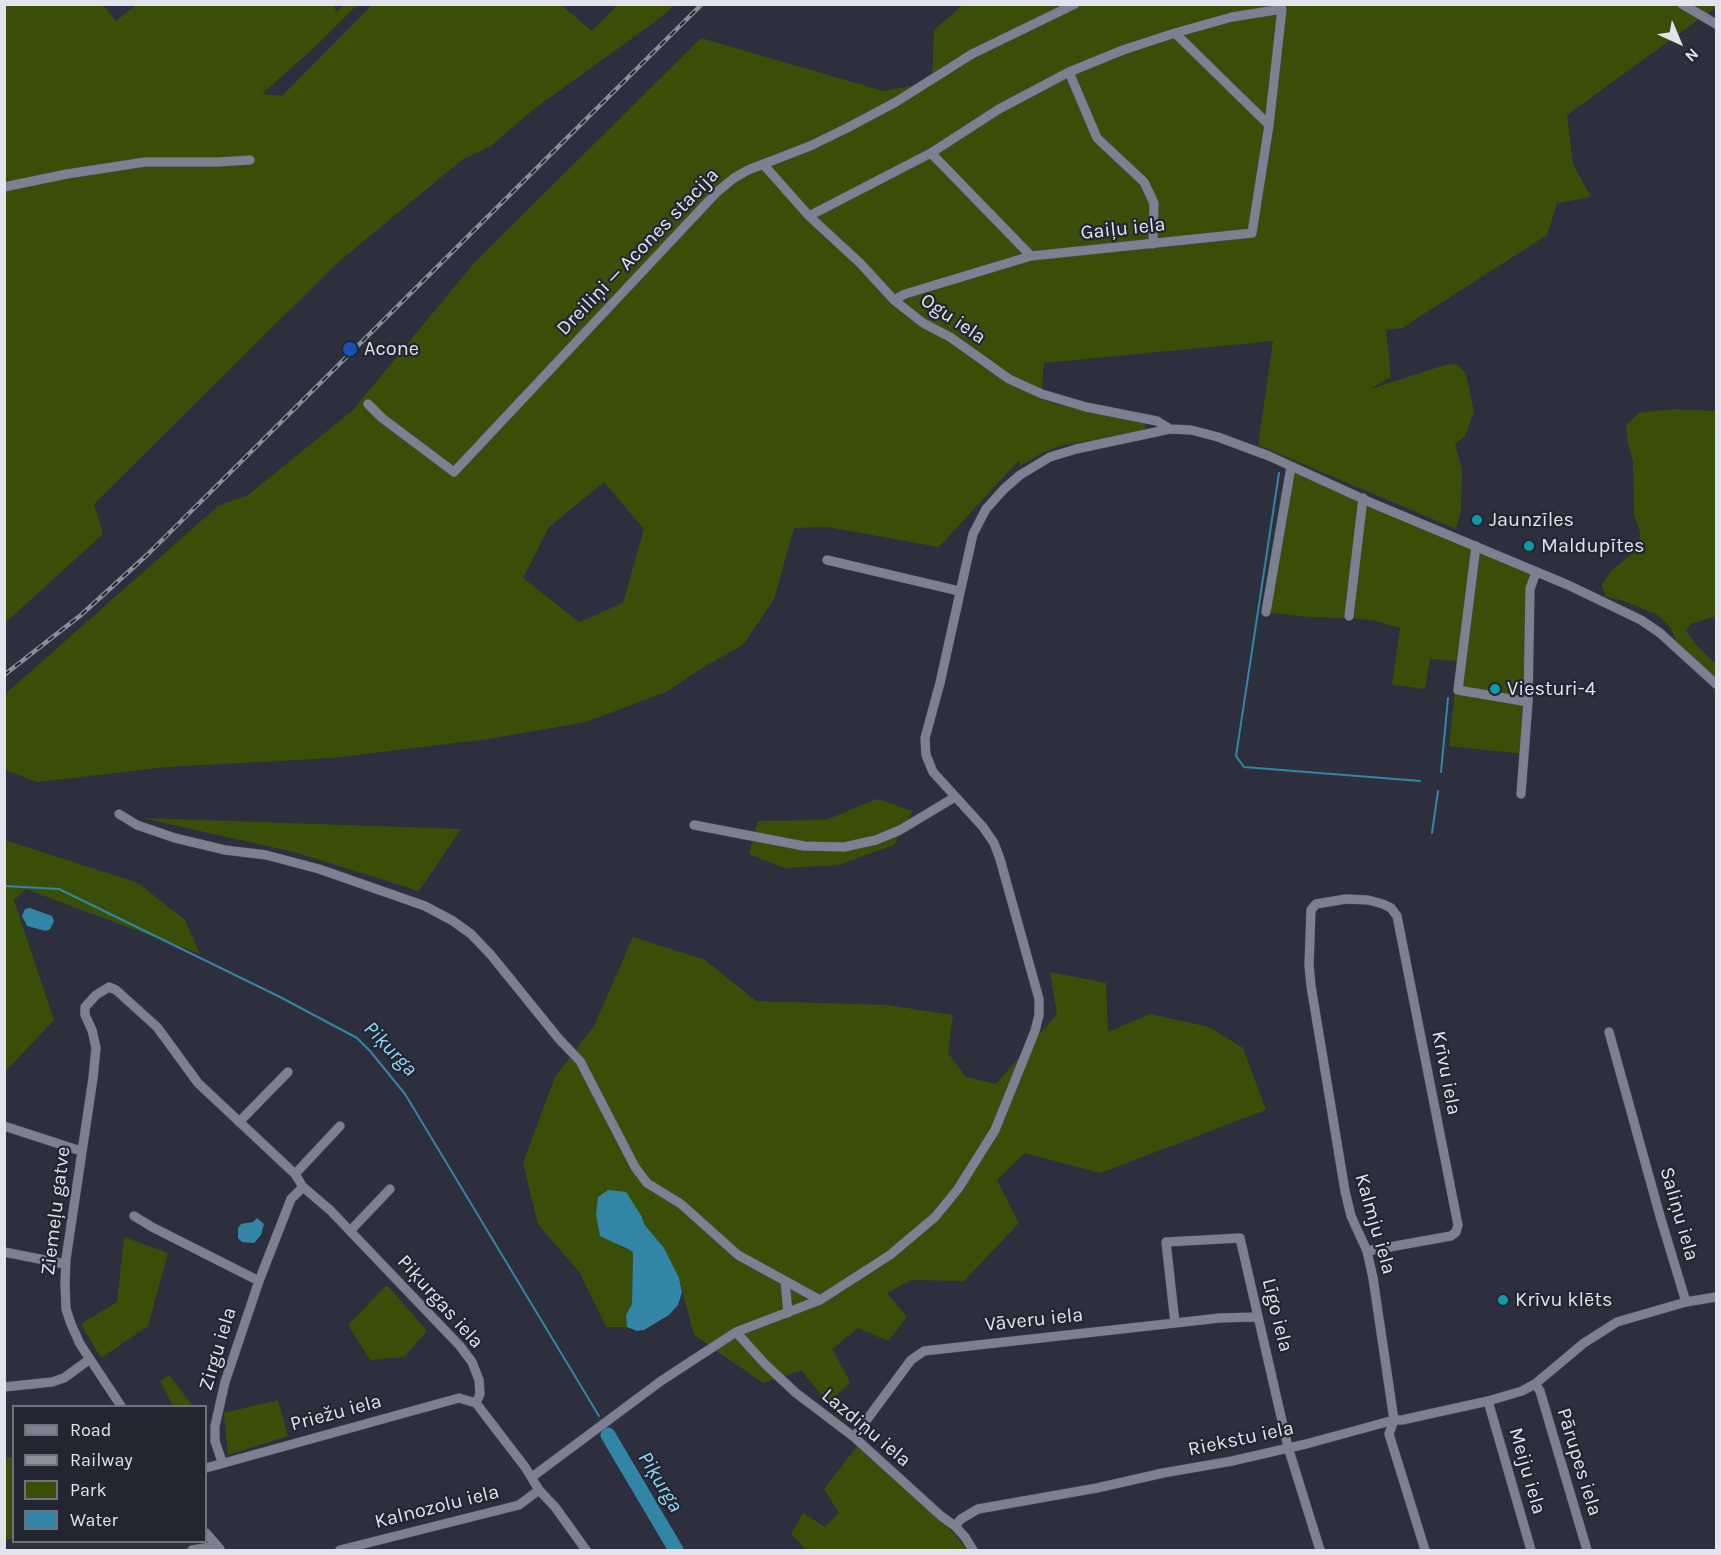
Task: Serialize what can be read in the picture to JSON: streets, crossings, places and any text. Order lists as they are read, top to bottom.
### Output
{
  "streets": {
    "street": [
      "Gaiļu iela",
      "Dreiliņi — Acones stacija",
      "Ogu iela",
      "Krīvu iela",
      "Ziemeļu gatve",
      "Saliņu iela",
      "Kalmju iela",
      "Piķurgas iela",
      "Līgo iela",
      "Vāveru iela",
      "Zirgu iela",
      "Priežu iela",
      "Lazdiņu iela",
      "Riekstu iela",
      "Pārupes iela",
      "Meiju iela",
      "Kalnozolu iela"
    ]
  },
  "crossings": [
    ["Gaiļu iela", "Ogu iela"],
    ["Dreiliņi — Acones stacija", "Ogu iela"],
    ["Krīvu iela", "Kalmju iela"],
    ["Ziemeļu gatve", "Piķurgas iela"],
    ["Saliņu iela", "Riekstu iela"],
    ["Kalmju iela", "Riekstu iela"],
    ["Piķurgas iela", "Zirgu iela"],
    ["Piķurgas iela", "Priežu iela"],
    ["Līgo iela", "Vāveru iela"],
    ["Līgo iela", "Riekstu iela"],
    ["Vāveru iela", "Lazdiņu iela"],
    ["Zirgu iela", "Priežu iela"],
    ["Lazdiņu iela", "Riekstu iela"],
    ["Riekstu iela", "Pārupes iela"],
    ["Riekstu iela", "Meiju iela"]
  ],
  "water": ["Piķurga"],
  "places": [
    "Acone",
    "Jaunzīles",
    "Maldupītes",
    "Viesturi-4",
    "Krīvu klēts"
  ],
  "legend": [
    "Road",
    "Railway",
    "Park",
    "Water"
  ],
  "north": "bottom right"
}
